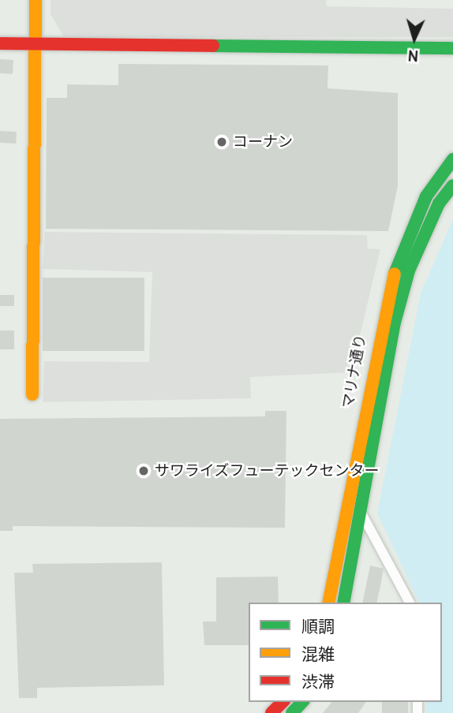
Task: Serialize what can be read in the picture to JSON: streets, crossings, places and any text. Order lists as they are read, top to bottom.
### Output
{
  "streets": {
    "street": ["マリナ通り"]
  },
  "places": ["コーナン", "サワライズフューテックセンター"],
  "legend": ["順調", "混雑", "渋滞"],
  "north": "bottom"
}
